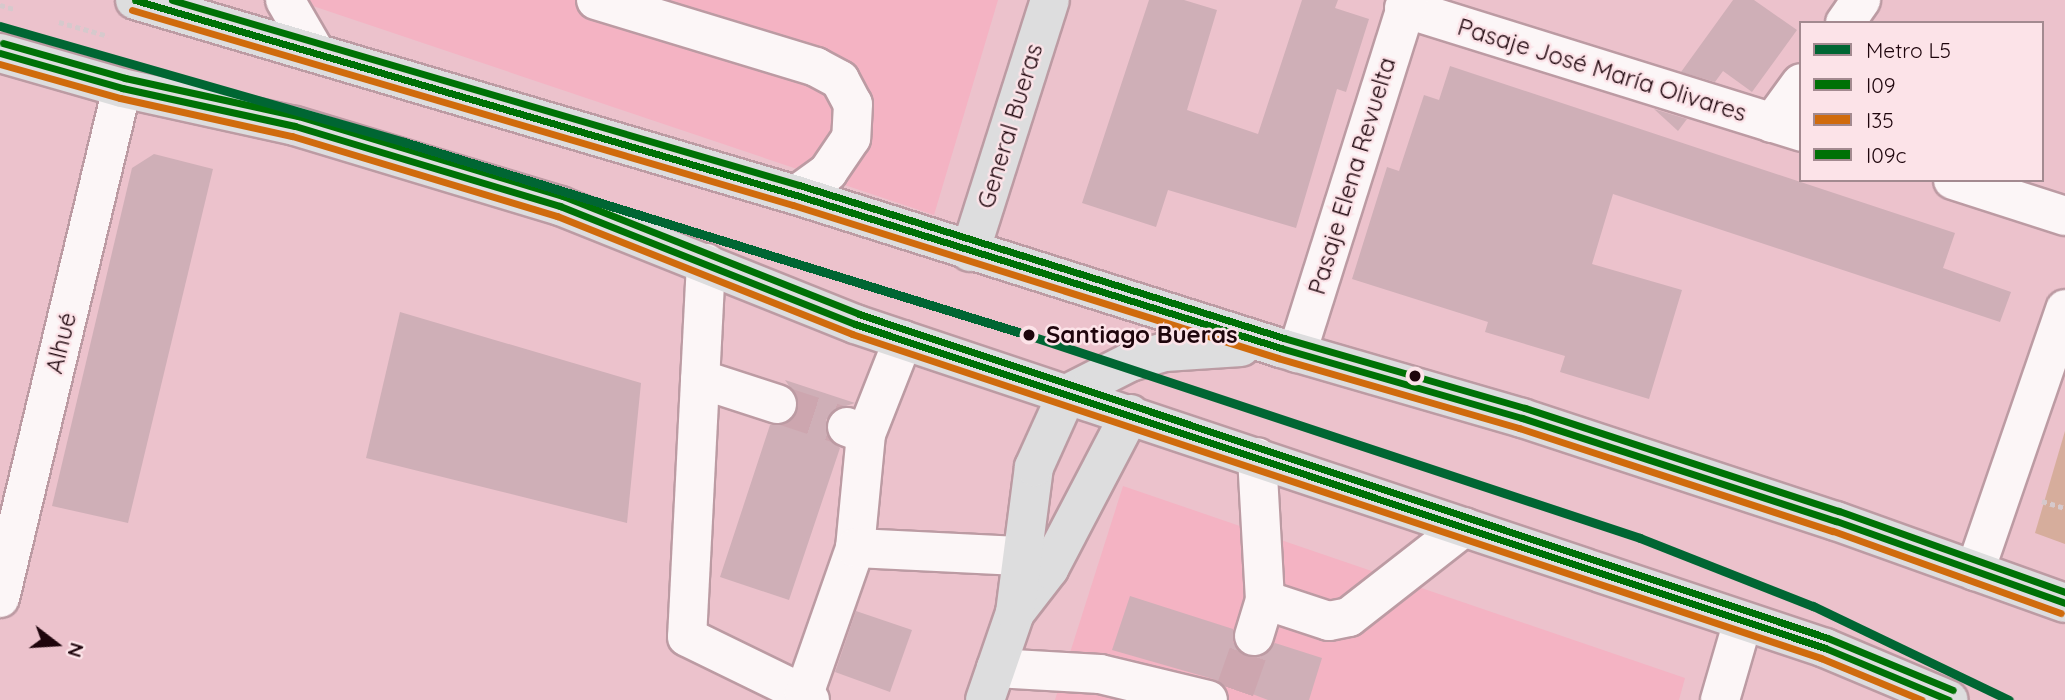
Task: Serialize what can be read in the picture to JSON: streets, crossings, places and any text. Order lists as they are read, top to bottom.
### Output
{
  "streets": {
    "main road": ["General Bueras"],
    "street": ["Pasaje José María Olivares", "Pasaje Elena Revuelta", "Alhué"]
  },
  "crossings": [
    ["Pasaje José María Olivares", "Pasaje Elena Revuelta"]
  ],
  "places": ["Santiago Bueras"],
  "lines": [
    "transit line I09",
    "transit line I09c",
    "transit line I35",
    "metro line L5"
  ],
  "legend": [
    "Metro L5",
    "I09",
    "I35",
    "I09c"
  ],
  "north": "right"
}
